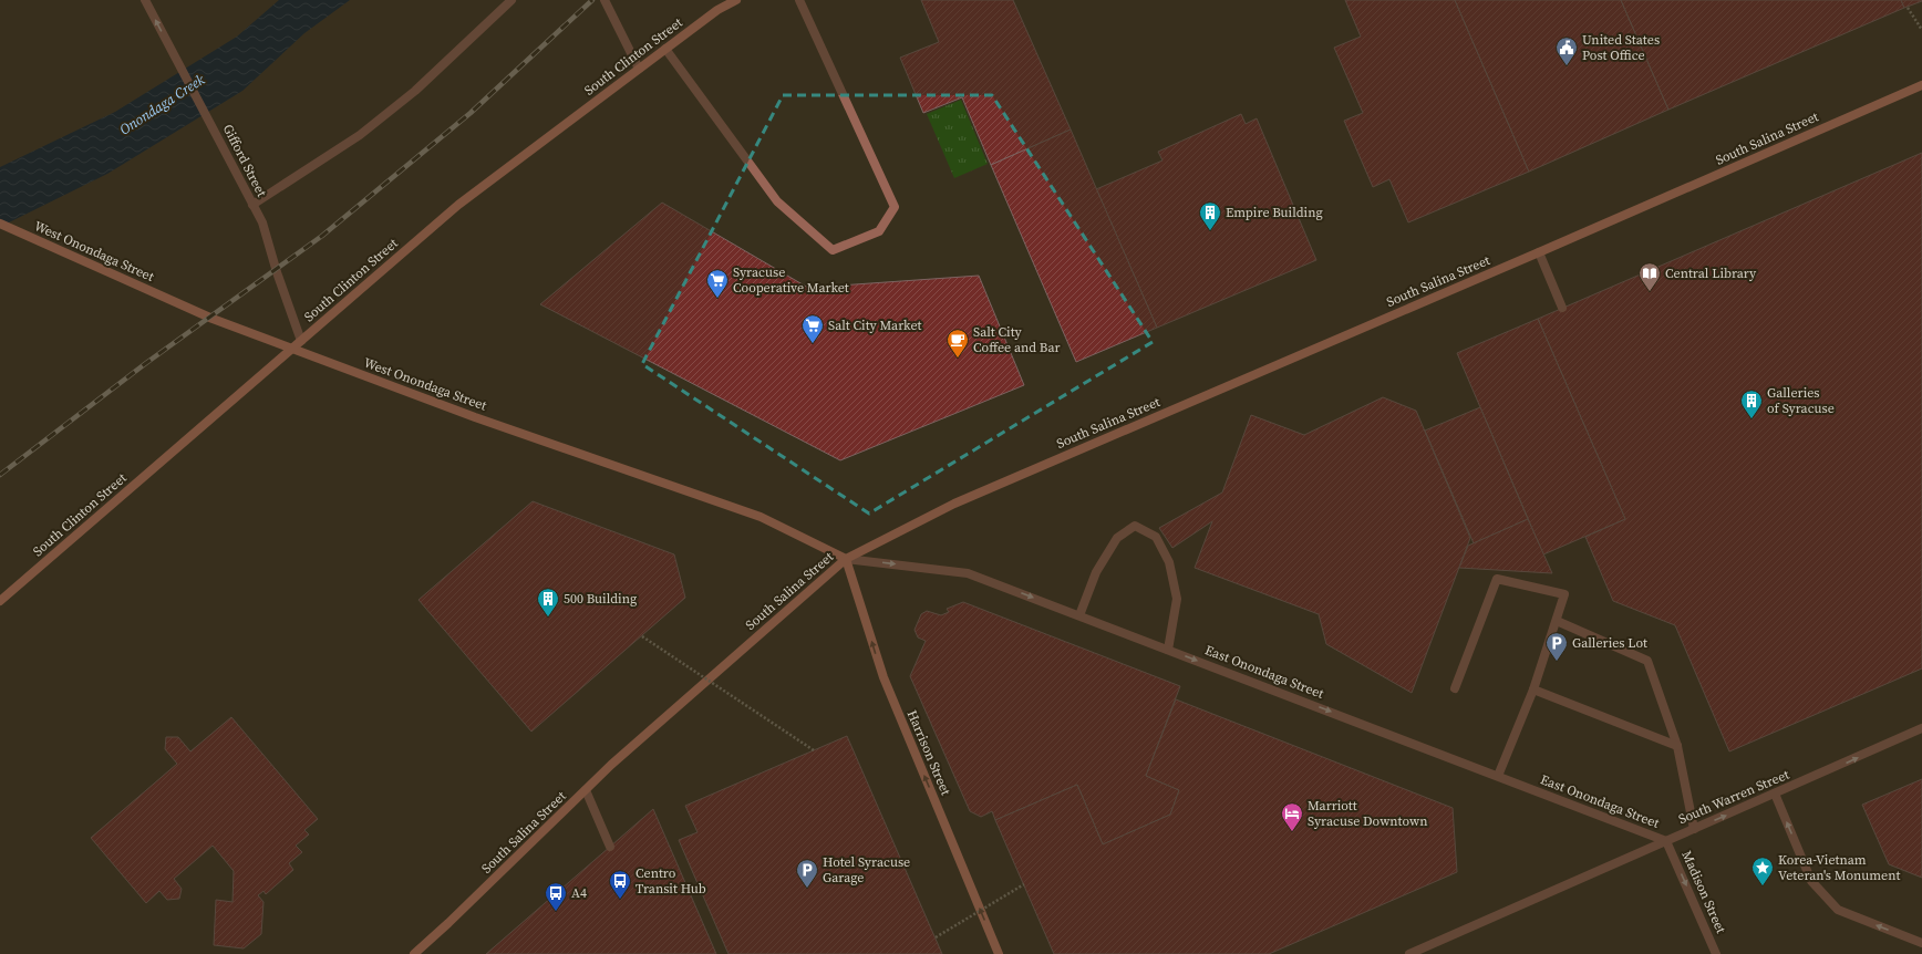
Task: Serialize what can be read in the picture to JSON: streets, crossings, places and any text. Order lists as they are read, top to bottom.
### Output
{
  "streets": {
    "main road": [
      "South Clinton Street",
      "South Salina Street",
      "West Onondaga Street",
      "Harrison Street"
    ],
    "street": [
      "Gifford Street",
      "East Onondaga Street",
      "South Warren Street",
      "Madison Street"
    ]
  },
  "crossings": [
    ["South Clinton Street", "Gifford Street"],
    ["South Clinton Street", "West Onondaga Street"],
    ["South Salina Street", "West Onondaga Street"],
    ["South Salina Street", "East Onondaga Street"],
    ["South Salina Street", "Harrison Street"],
    ["West Onondaga Street", "East Onondaga Street"],
    ["West Onondaga Street", "Harrison Street"],
    ["East Onondaga Street", "Harrison Street"],
    ["East Onondaga Street", "South Warren Street"],
    ["East Onondaga Street", "Madison Street"],
    ["South Warren Street", "Madison Street"]
  ],
  "one_way": [
    "Gifford Street",
    "East Onondaga Street",
    "Harrison Street",
    "South Warren Street",
    "Madison Street"
  ],
  "water": ["Onondaga Creek"],
  "places": {
    "public building": ["United States Post Office"],
    "building": ["Empire Building", "Galleries of Syracuse", "500 Building"],
    "library": ["Central Library"],
    "supermarket": ["Syracuse Cooperative Market", "Salt City Market"],
    "cafe": ["Salt City Coffee and Bar"],
    "parking": ["Galleries Lot", "Hotel Syracuse Garage"],
    "hotel": ["Marriott Syracuse Downtown"],
    "place": ["Korea-Vietnam Veteran's Monument"],
    "bus stop": ["Centro Transit Hub", "A4"]
  }
}
